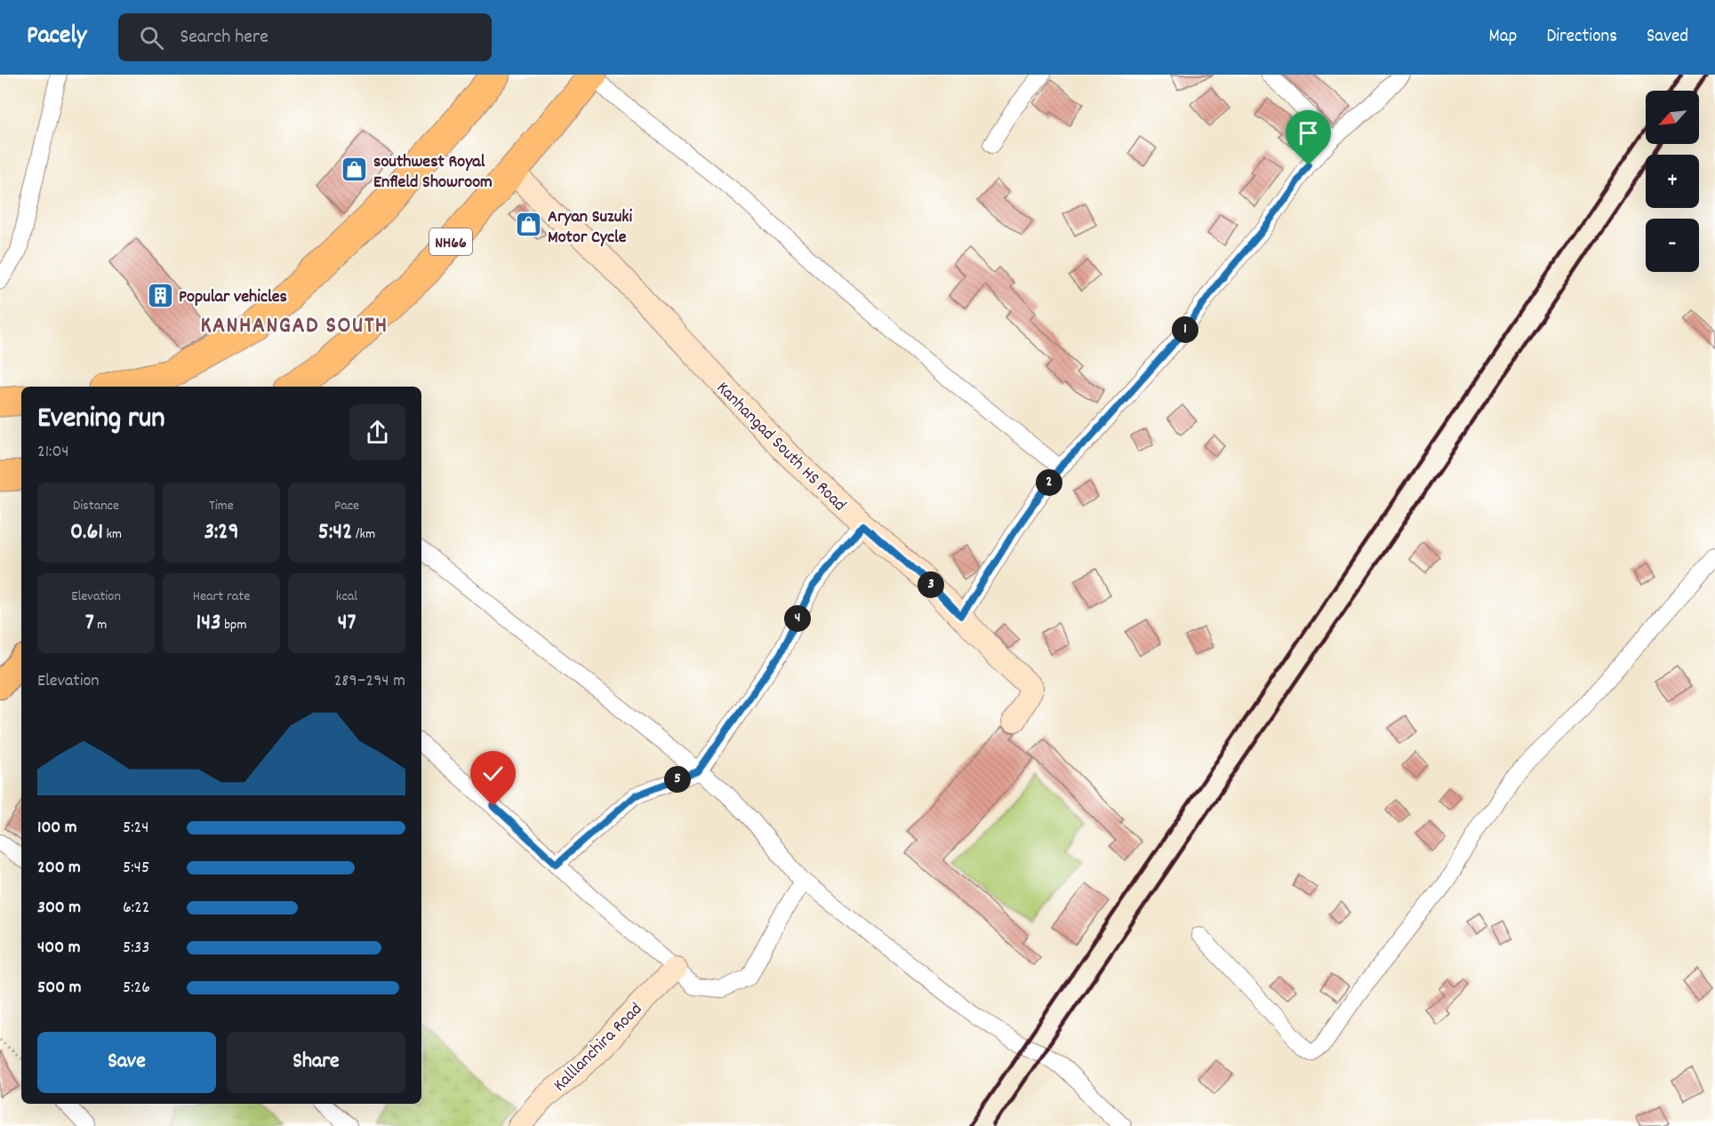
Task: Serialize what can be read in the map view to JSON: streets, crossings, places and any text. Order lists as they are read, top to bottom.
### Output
{
  "streets": {
    "highway": ["NH66"],
    "street": ["Kanhangad South HS Road", "Kalllanchira Road"]
  },
  "crossings": [
    ["NH66", "Kanhangad South HS Road"]
  ],
  "districts": ["KANHANGAD SOUTH"],
  "places": {
    "shop": ["southwest Royal Enfield Showroom", "Aryan Suzuki Motor Cycle"],
    "building": ["Popular vehicles"]
  },
  "north": "bottom left",
  "page": {
    "header": "Pacely",
    "search": "Search here",
    "nav": ["Map", "Directions", "Saved"],
    "map_buttons": ["+", "−"],
    "pins": [
      "1",
      "2",
      "3",
      "4",
      "5"
    ],
    "heading": ["Evening run", "21:04"],
    "stats": [
      ["Distance", "0.61 km"],
      ["Time", "3:29"],
      ["Pace", "5:42 /km"],
      ["Elevation", "7 m"],
      ["Heart rate", "143 bpm"],
      ["kcal", "47"]
    ],
    "chart": ["Elevation", "289–294 m"],
    "list": [
      {
        "name": "100 m",
        "note": "5:24"
      },
      {
        "name": "200 m",
        "note": "5:45"
      },
      {
        "name": "300 m",
        "note": "6:22"
      },
      {
        "name": "400 m",
        "note": "5:33"
      },
      {
        "name": "500 m",
        "note": "5:26"
      }
    ],
    "buttons": ["Save", "Share"]
  }
}
